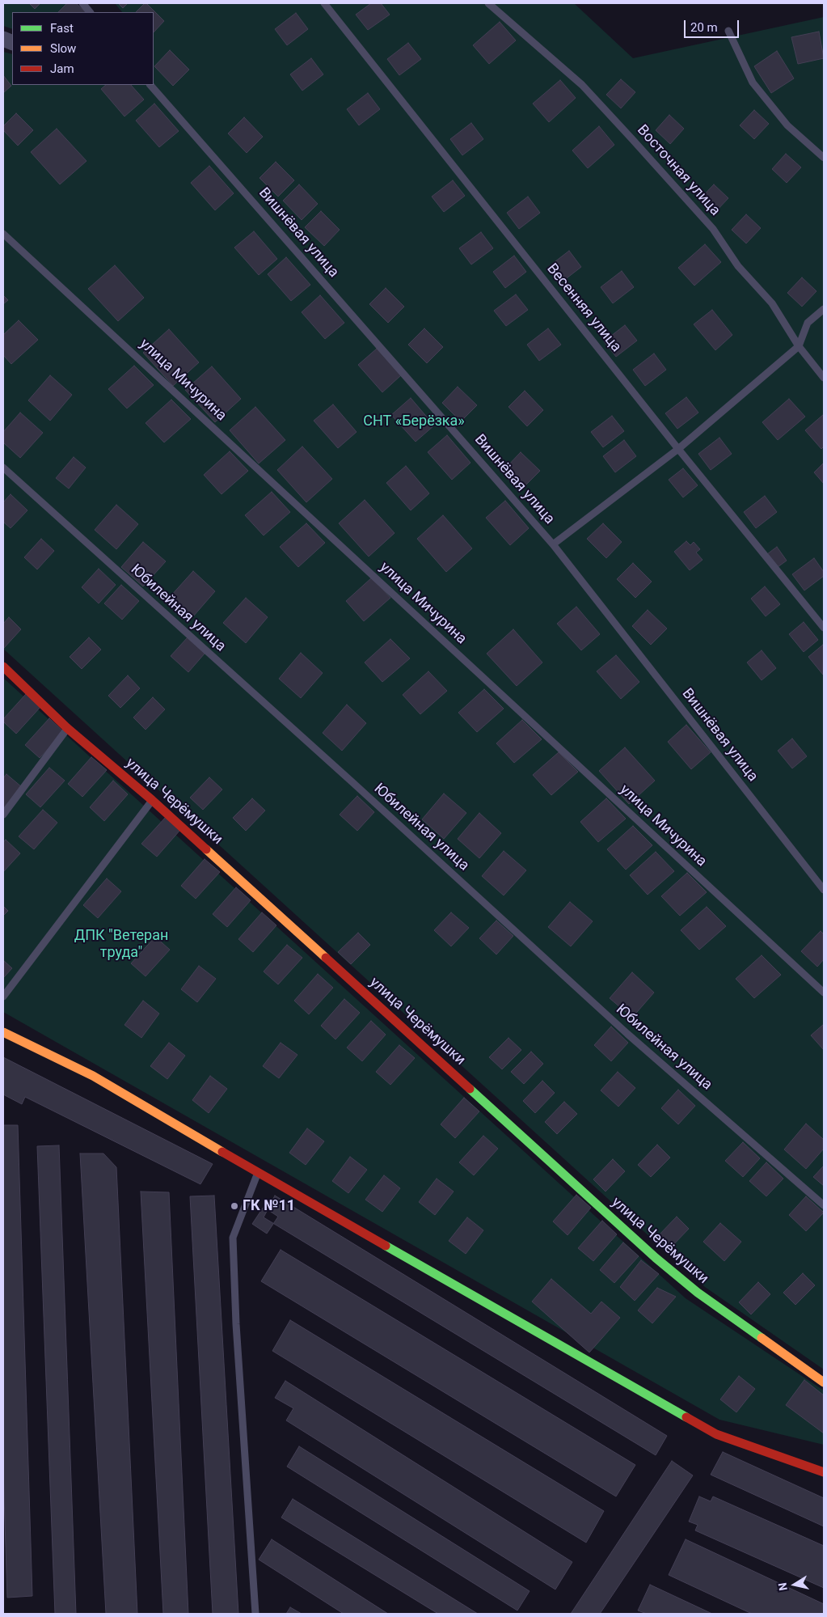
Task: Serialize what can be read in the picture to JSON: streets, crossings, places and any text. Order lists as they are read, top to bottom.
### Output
{
  "streets": {
    "street": ["улица Черёмушки"],
    "lane": [
      "Восточная улица",
      "Вишнёвая улица",
      "Весенняя улица",
      "улица Мичурина",
      "Юбилейная улица"
    ]
  },
  "parks": ["СНТ «Берёзка»", "ДПК \"Ветеран труда\""],
  "places": ["ГК №11"],
  "legend": ["Fast", "Slow", "Jam"],
  "scale_bar": "20 m",
  "north": "left"
}
